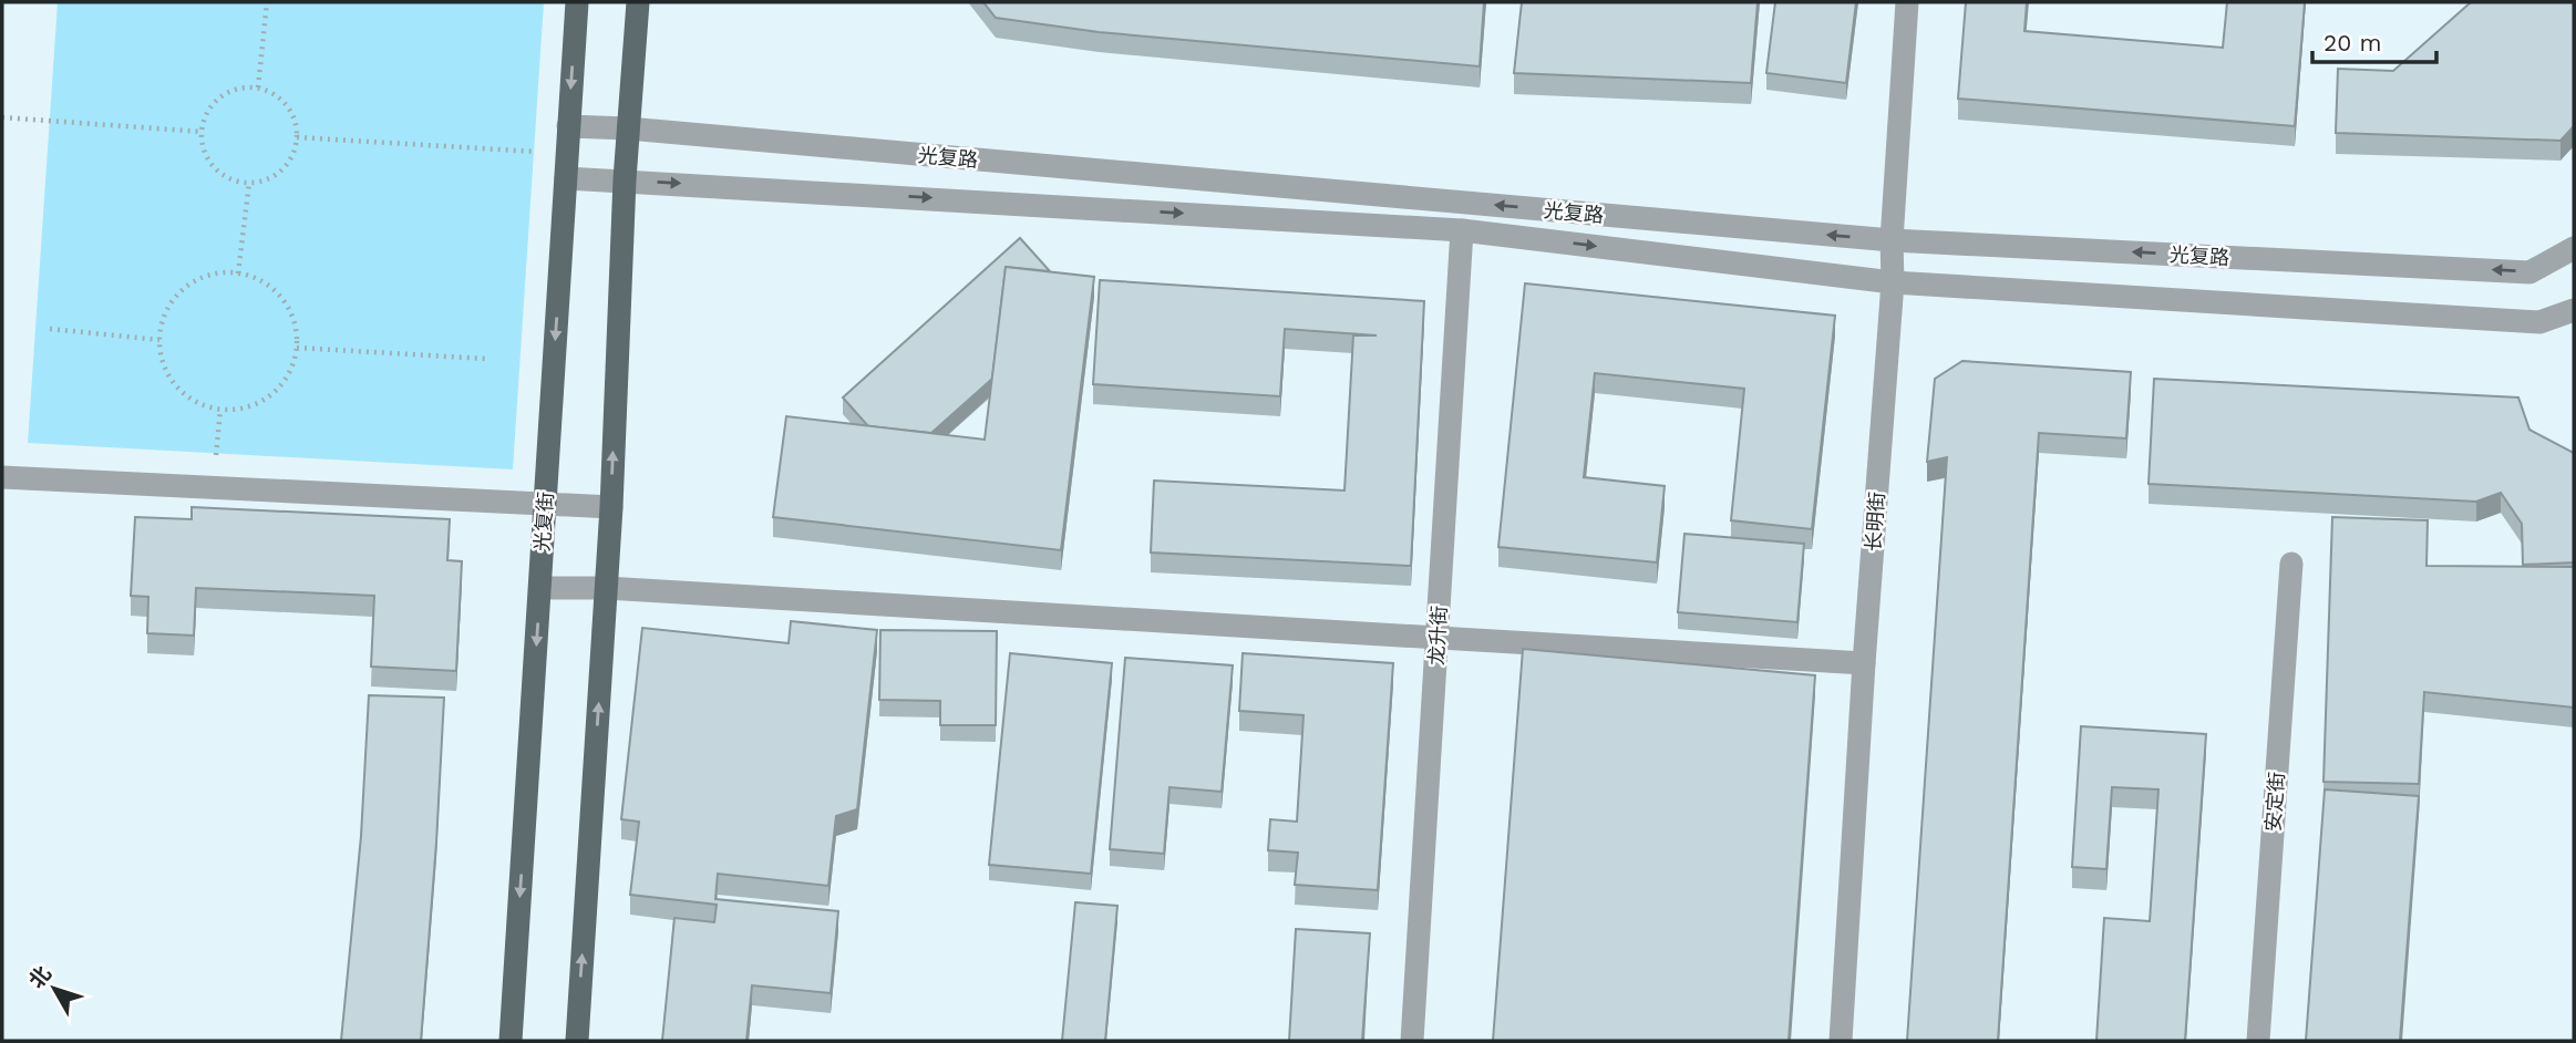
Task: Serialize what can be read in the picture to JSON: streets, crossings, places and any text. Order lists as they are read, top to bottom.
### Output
{
  "streets": {
    "main road": ["光复街"],
    "street": [
      "光复路",
      "长明街",
      "龙升街",
      "安定街"
    ]
  },
  "crossings": [
    ["光复路", "光复街"],
    ["光复路", "长明街"],
    ["光复路", "龙升街"]
  ],
  "scale_bar": "20 m",
  "north": "top left"
}
